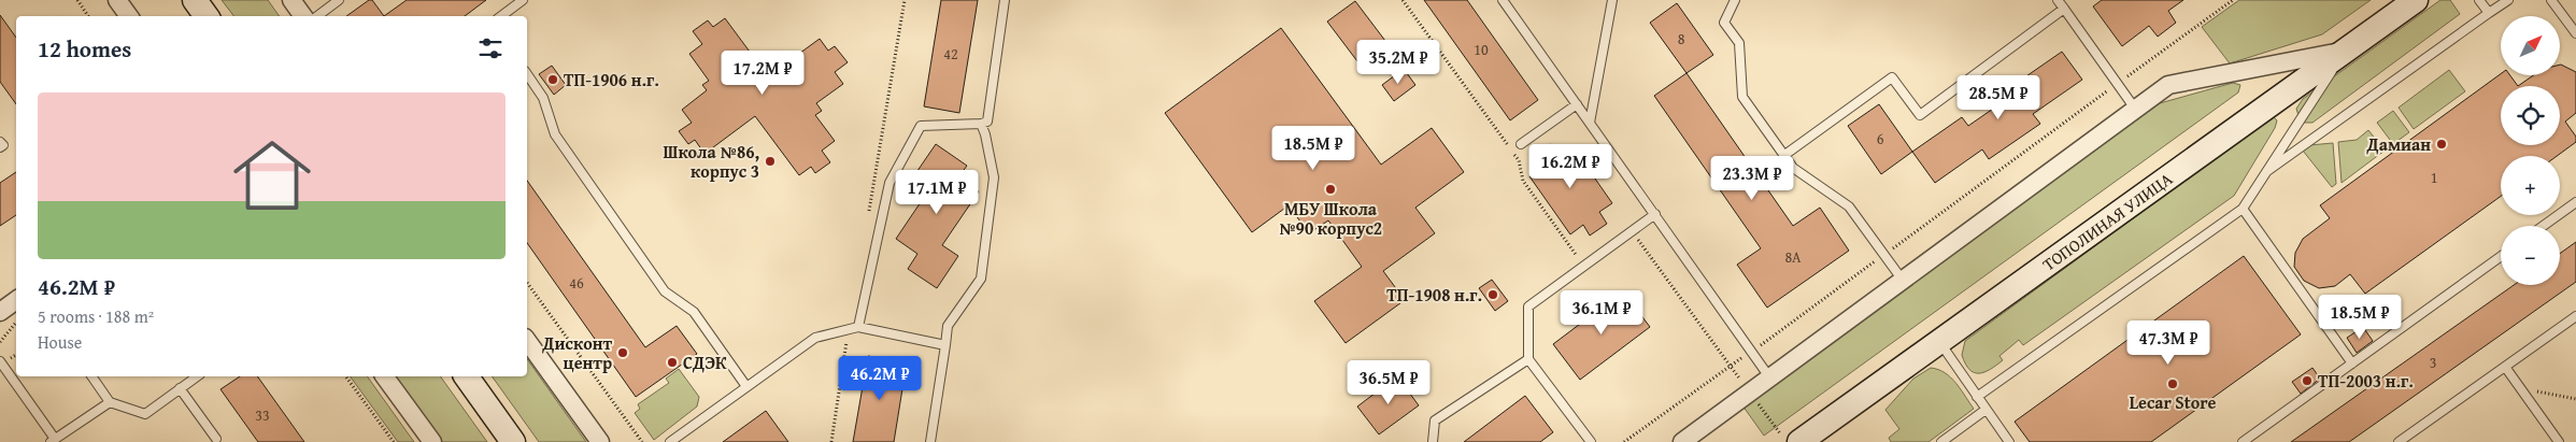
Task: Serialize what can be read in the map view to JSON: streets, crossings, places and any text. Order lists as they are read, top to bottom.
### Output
{
  "streets": {
    "main road": ["ТОПОЛИНАЯ УЛИЦА"]
  },
  "places": [
    "ТП-1906 н.г.",
    "Дамиан",
    "Школа №86, корпус 3",
    "МБУ Школа №90 корпус2",
    "ТП-1908 н.г.",
    "Дисконт центр",
    "СДЭК",
    "ТП-2003 н.г.",
    "Lecar Store"
  ],
  "house_numbers": [
    "8",
    "10",
    "42",
    "6",
    "1",
    "8А",
    "46",
    "3",
    "33"
  ],
  "north": "top right",
  "page": {
    "map_buttons": ["+", "−"],
    "heading": "12 homes",
    "price": [
      "35.2M ₽",
      "17.2M ₽",
      "28.5M ₽",
      "18.5M ₽",
      "16.2M ₽",
      "23.3M ₽",
      "17.1M ₽",
      "36.1M ₽",
      "18.5M ₽",
      "47.3M ₽",
      "46.2M ₽",
      "36.5M ₽"
    ],
    "list": [
      {
        "name": "46.2M ₽",
        "note": "5 rooms · 188 m² · House"
      }
    ]
  }
}
